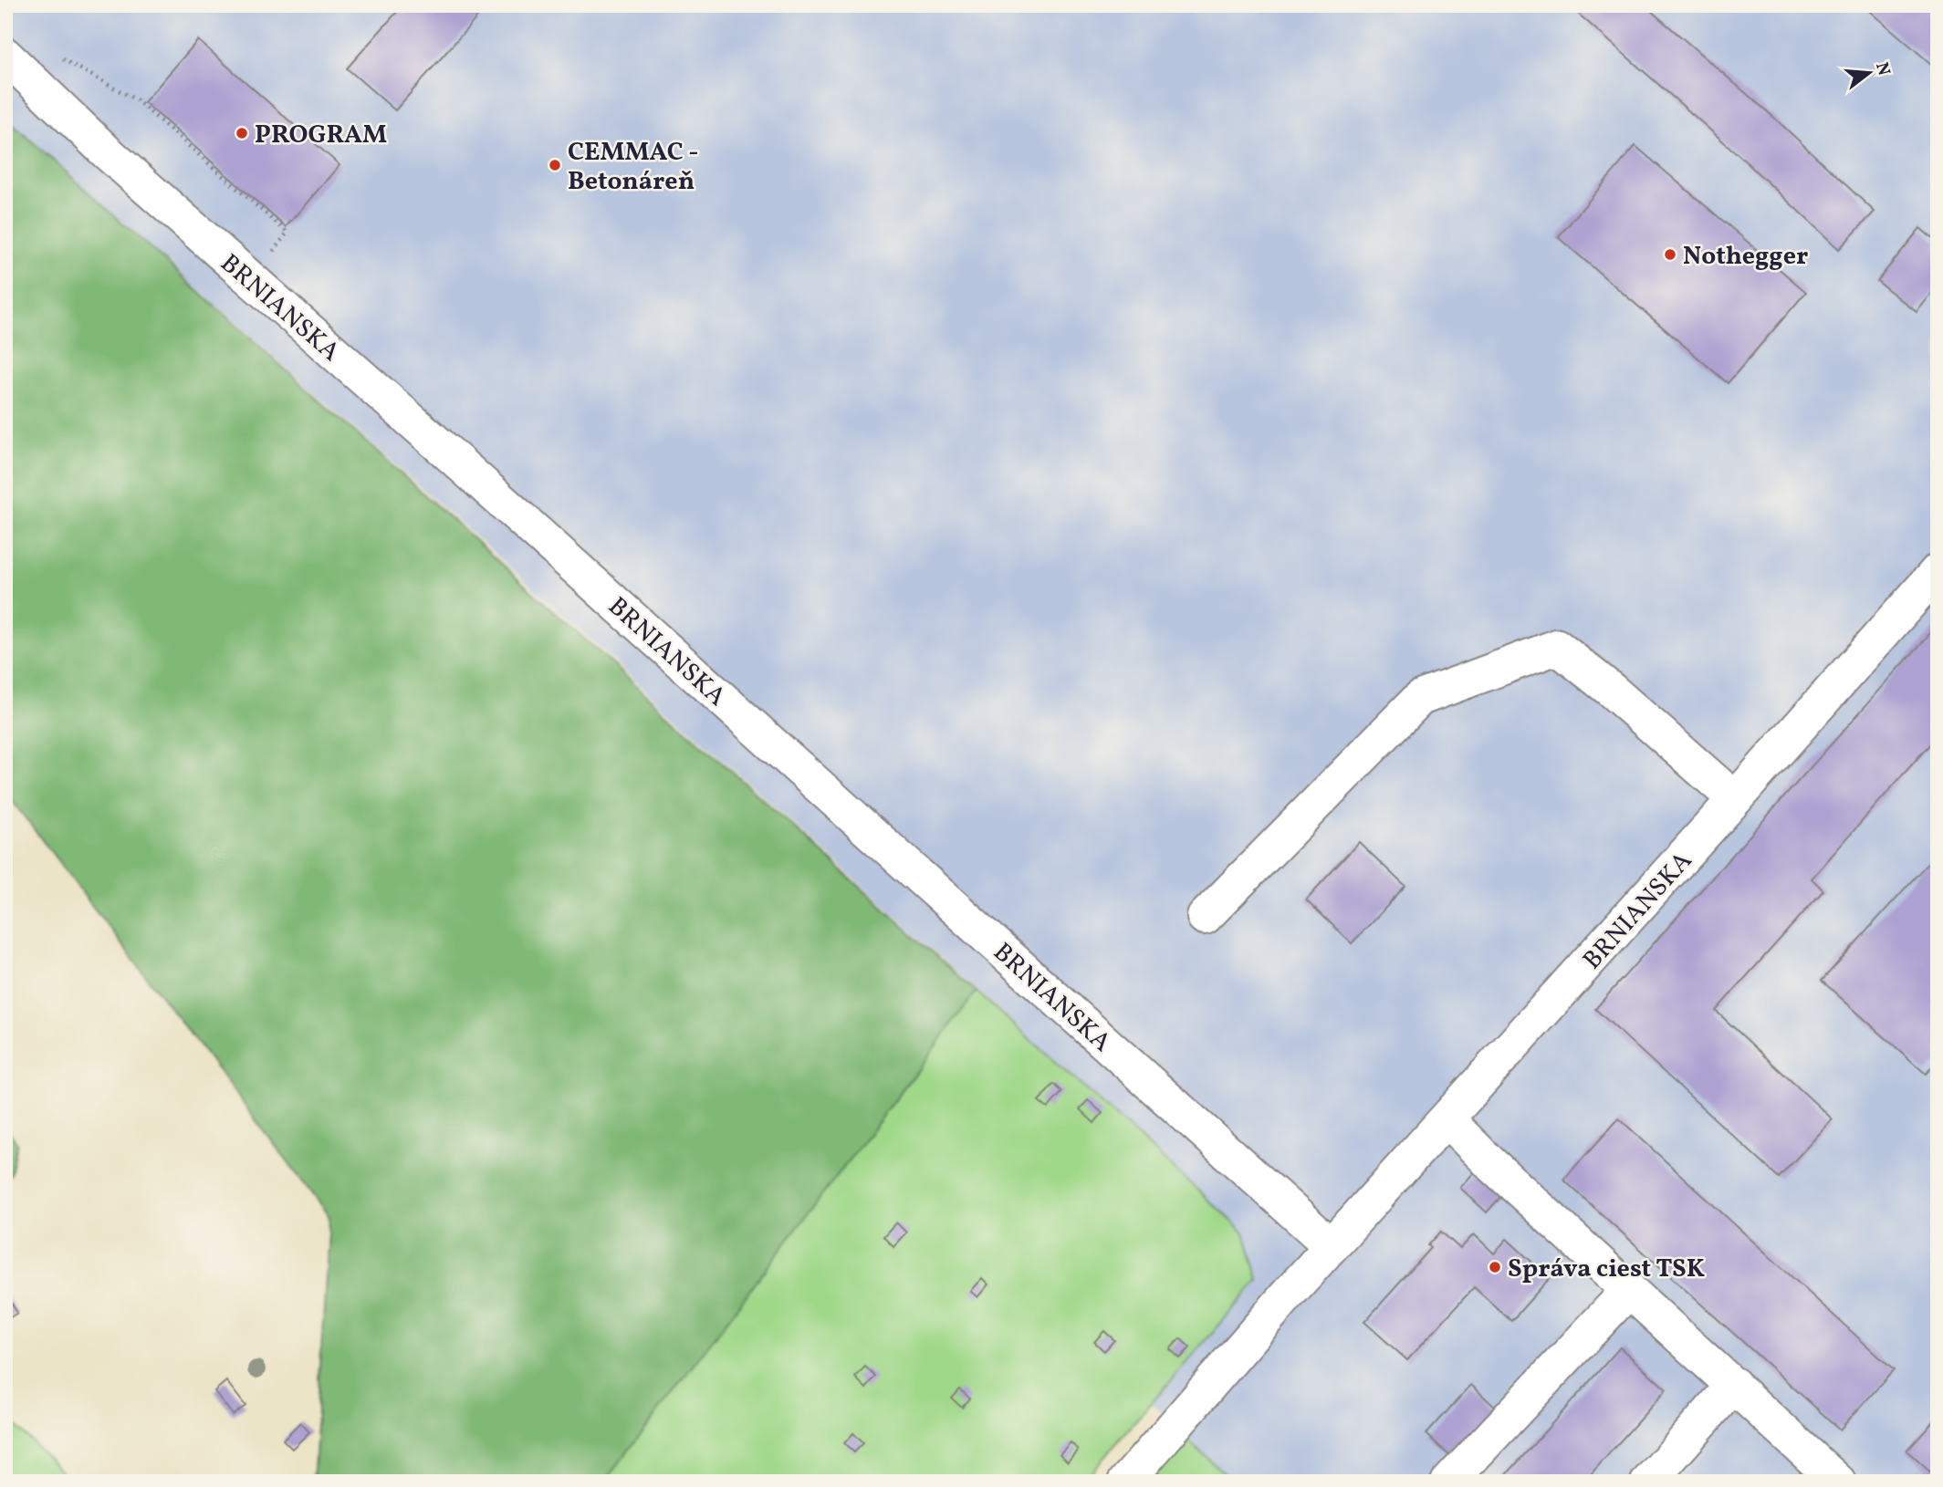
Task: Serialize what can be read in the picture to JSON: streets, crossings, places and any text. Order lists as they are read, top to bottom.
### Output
{
  "streets": {
    "street": ["BRNIANSKA"]
  },
  "places": [
    "PROGRAM",
    "CEMMAC - Betonáreň",
    "Nothegger",
    "Správa ciest TSK"
  ],
  "north": "right"
}
